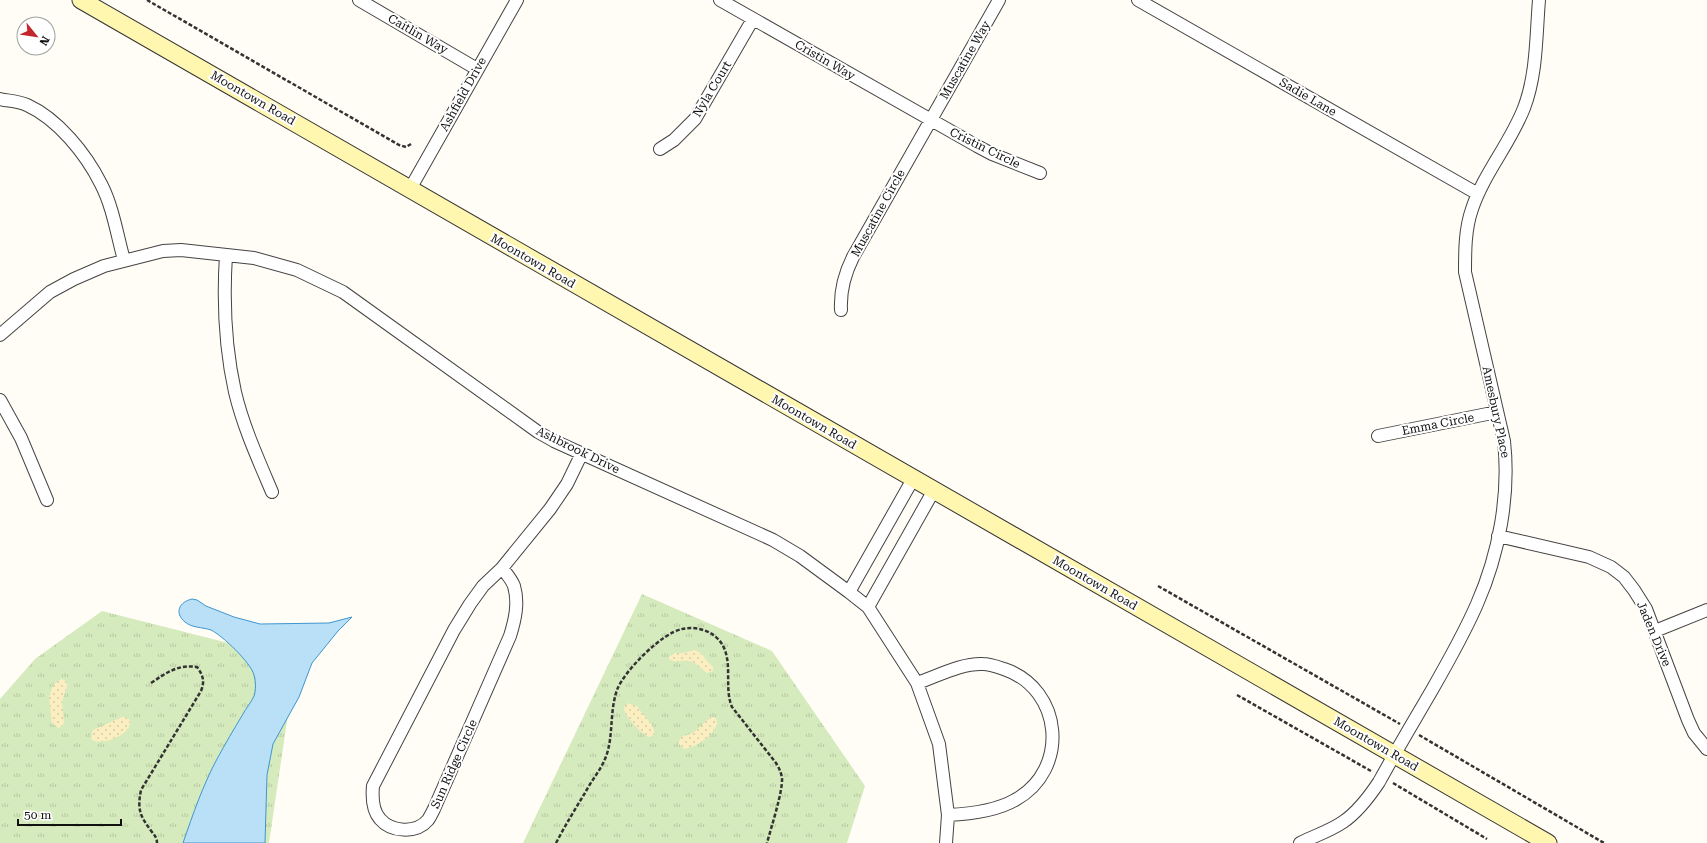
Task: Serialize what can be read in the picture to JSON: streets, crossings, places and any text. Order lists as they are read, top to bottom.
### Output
{
  "streets": {
    "street": [
      "Caitlin Way",
      "Cristin Way",
      "Muscatine Way",
      "Nyla Court",
      "Ashfield Drive",
      "Sadie Lane",
      "Moontown Road",
      "Cristin Circle",
      "Muscatine Circle",
      "Amesbury Place",
      "Emma Circle",
      "Ashbrook Drive",
      "Jaden Drive",
      "Sun Ridge Circle"
    ]
  },
  "crossings": [
    ["Caitlin Way", "Ashfield Drive"],
    ["Cristin Way", "Muscatine Way"],
    ["Cristin Way", "Nyla Court"],
    ["Cristin Way", "Cristin Circle"],
    ["Cristin Way", "Muscatine Circle"],
    ["Muscatine Way", "Cristin Circle"],
    ["Muscatine Way", "Muscatine Circle"],
    ["Ashfield Drive", "Moontown Road"],
    ["Sadie Lane", "Amesbury Place"],
    ["Moontown Road", "Amesbury Place"],
    ["Cristin Circle", "Muscatine Circle"],
    ["Amesbury Place", "Emma Circle"],
    ["Amesbury Place", "Jaden Drive"],
    ["Ashbrook Drive", "Sun Ridge Circle"]
  ],
  "scale_bar": "50 m",
  "north": "bottom right"
}
